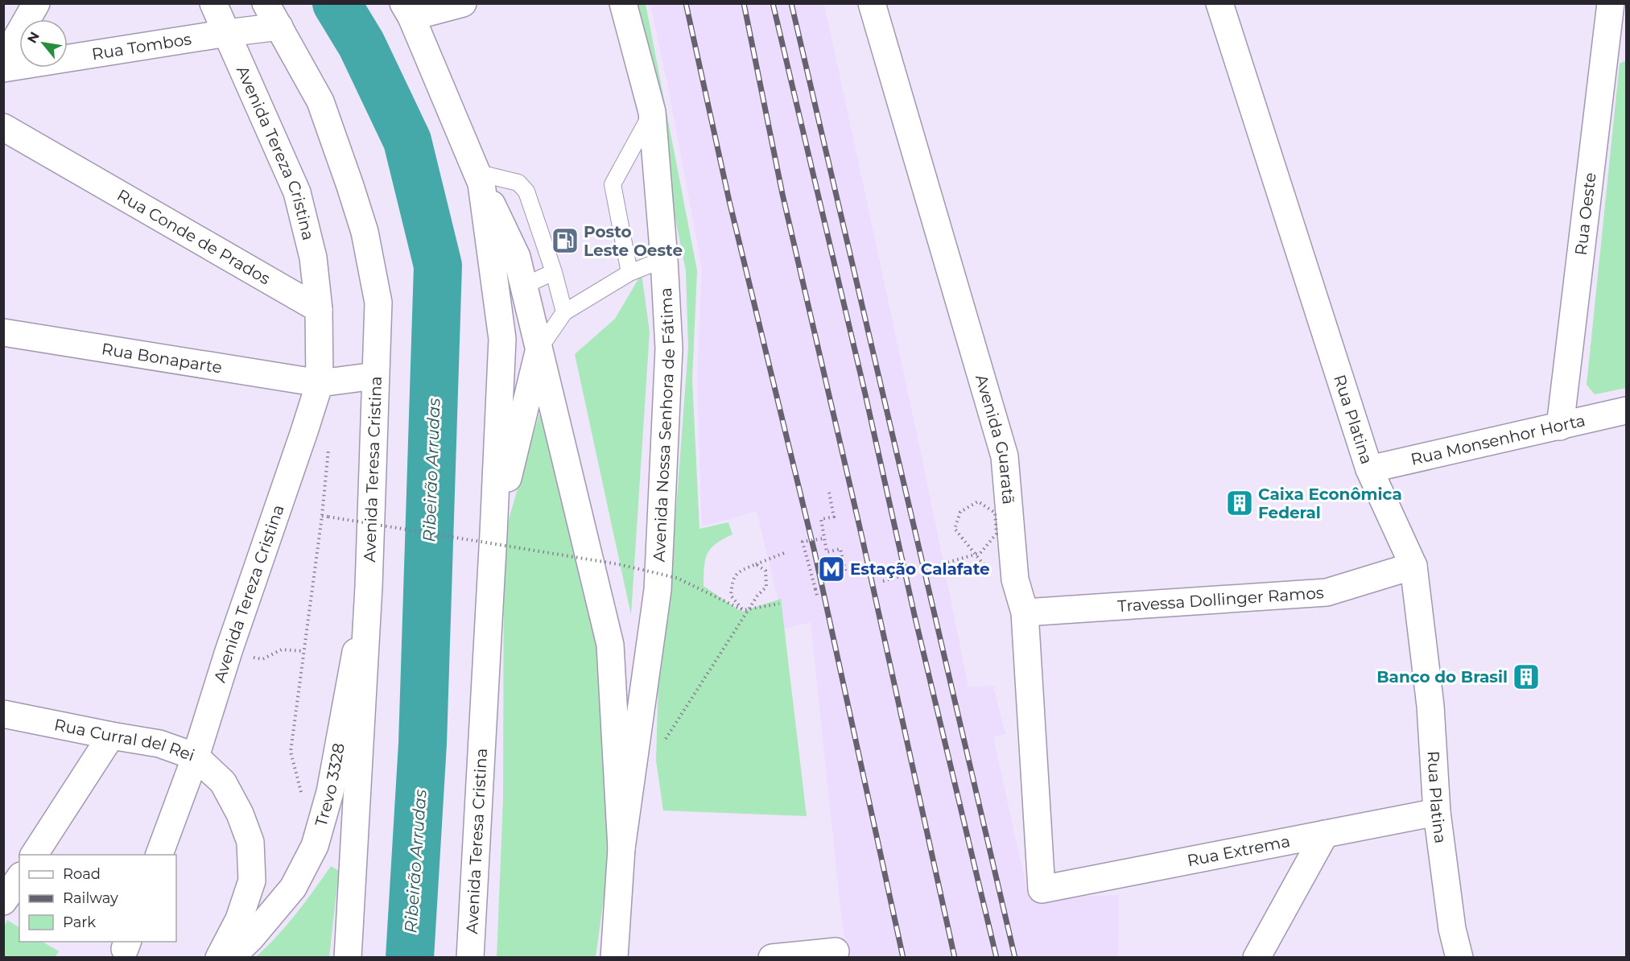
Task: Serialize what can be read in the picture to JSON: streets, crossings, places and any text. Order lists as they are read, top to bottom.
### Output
{
  "streets": {
    "main road": [
      "Rua Tombos",
      "Avenida Tereza Cristina",
      "Rua Oeste",
      "Rua Conde de Prados",
      "Rua Bonaparte",
      "Rua Platina",
      "Avenida Nossa Senhora de Fátima",
      "Avenida Guaratã",
      "Rua Monsenhor Horta",
      "Avenida Teresa Cristina",
      "Travessa Dollinger Ramos",
      "Rua Curral del Rei",
      "Trevo 3328",
      "Rua Extrema"
    ]
  },
  "crossings": [
    ["Rua Tombos", "Avenida Tereza Cristina"],
    ["Rua Tombos", "Avenida Teresa Cristina"],
    ["Avenida Tereza Cristina", "Rua Conde de Prados"],
    ["Avenida Tereza Cristina", "Rua Bonaparte"],
    ["Avenida Tereza Cristina", "Rua Curral del Rei"],
    ["Rua Oeste", "Rua Monsenhor Horta"],
    ["Rua Platina", "Rua Monsenhor Horta"],
    ["Rua Platina", "Travessa Dollinger Ramos"],
    ["Rua Platina", "Rua Extrema"],
    ["Avenida Guaratã", "Travessa Dollinger Ramos"],
    ["Avenida Guaratã", "Rua Extrema"],
    ["Avenida Teresa Cristina", "Trevo 3328"]
  ],
  "water": ["Ribeirão Arrudas"],
  "places": {
    "fuel station": ["Posto Leste Oeste"],
    "building": ["Caixa Econômica Federal", "Banco do Brasil"],
    "metro station": ["Estação Calafate"]
  },
  "legend": ["Road", "Railway", "Park"],
  "north": "top left"
}
